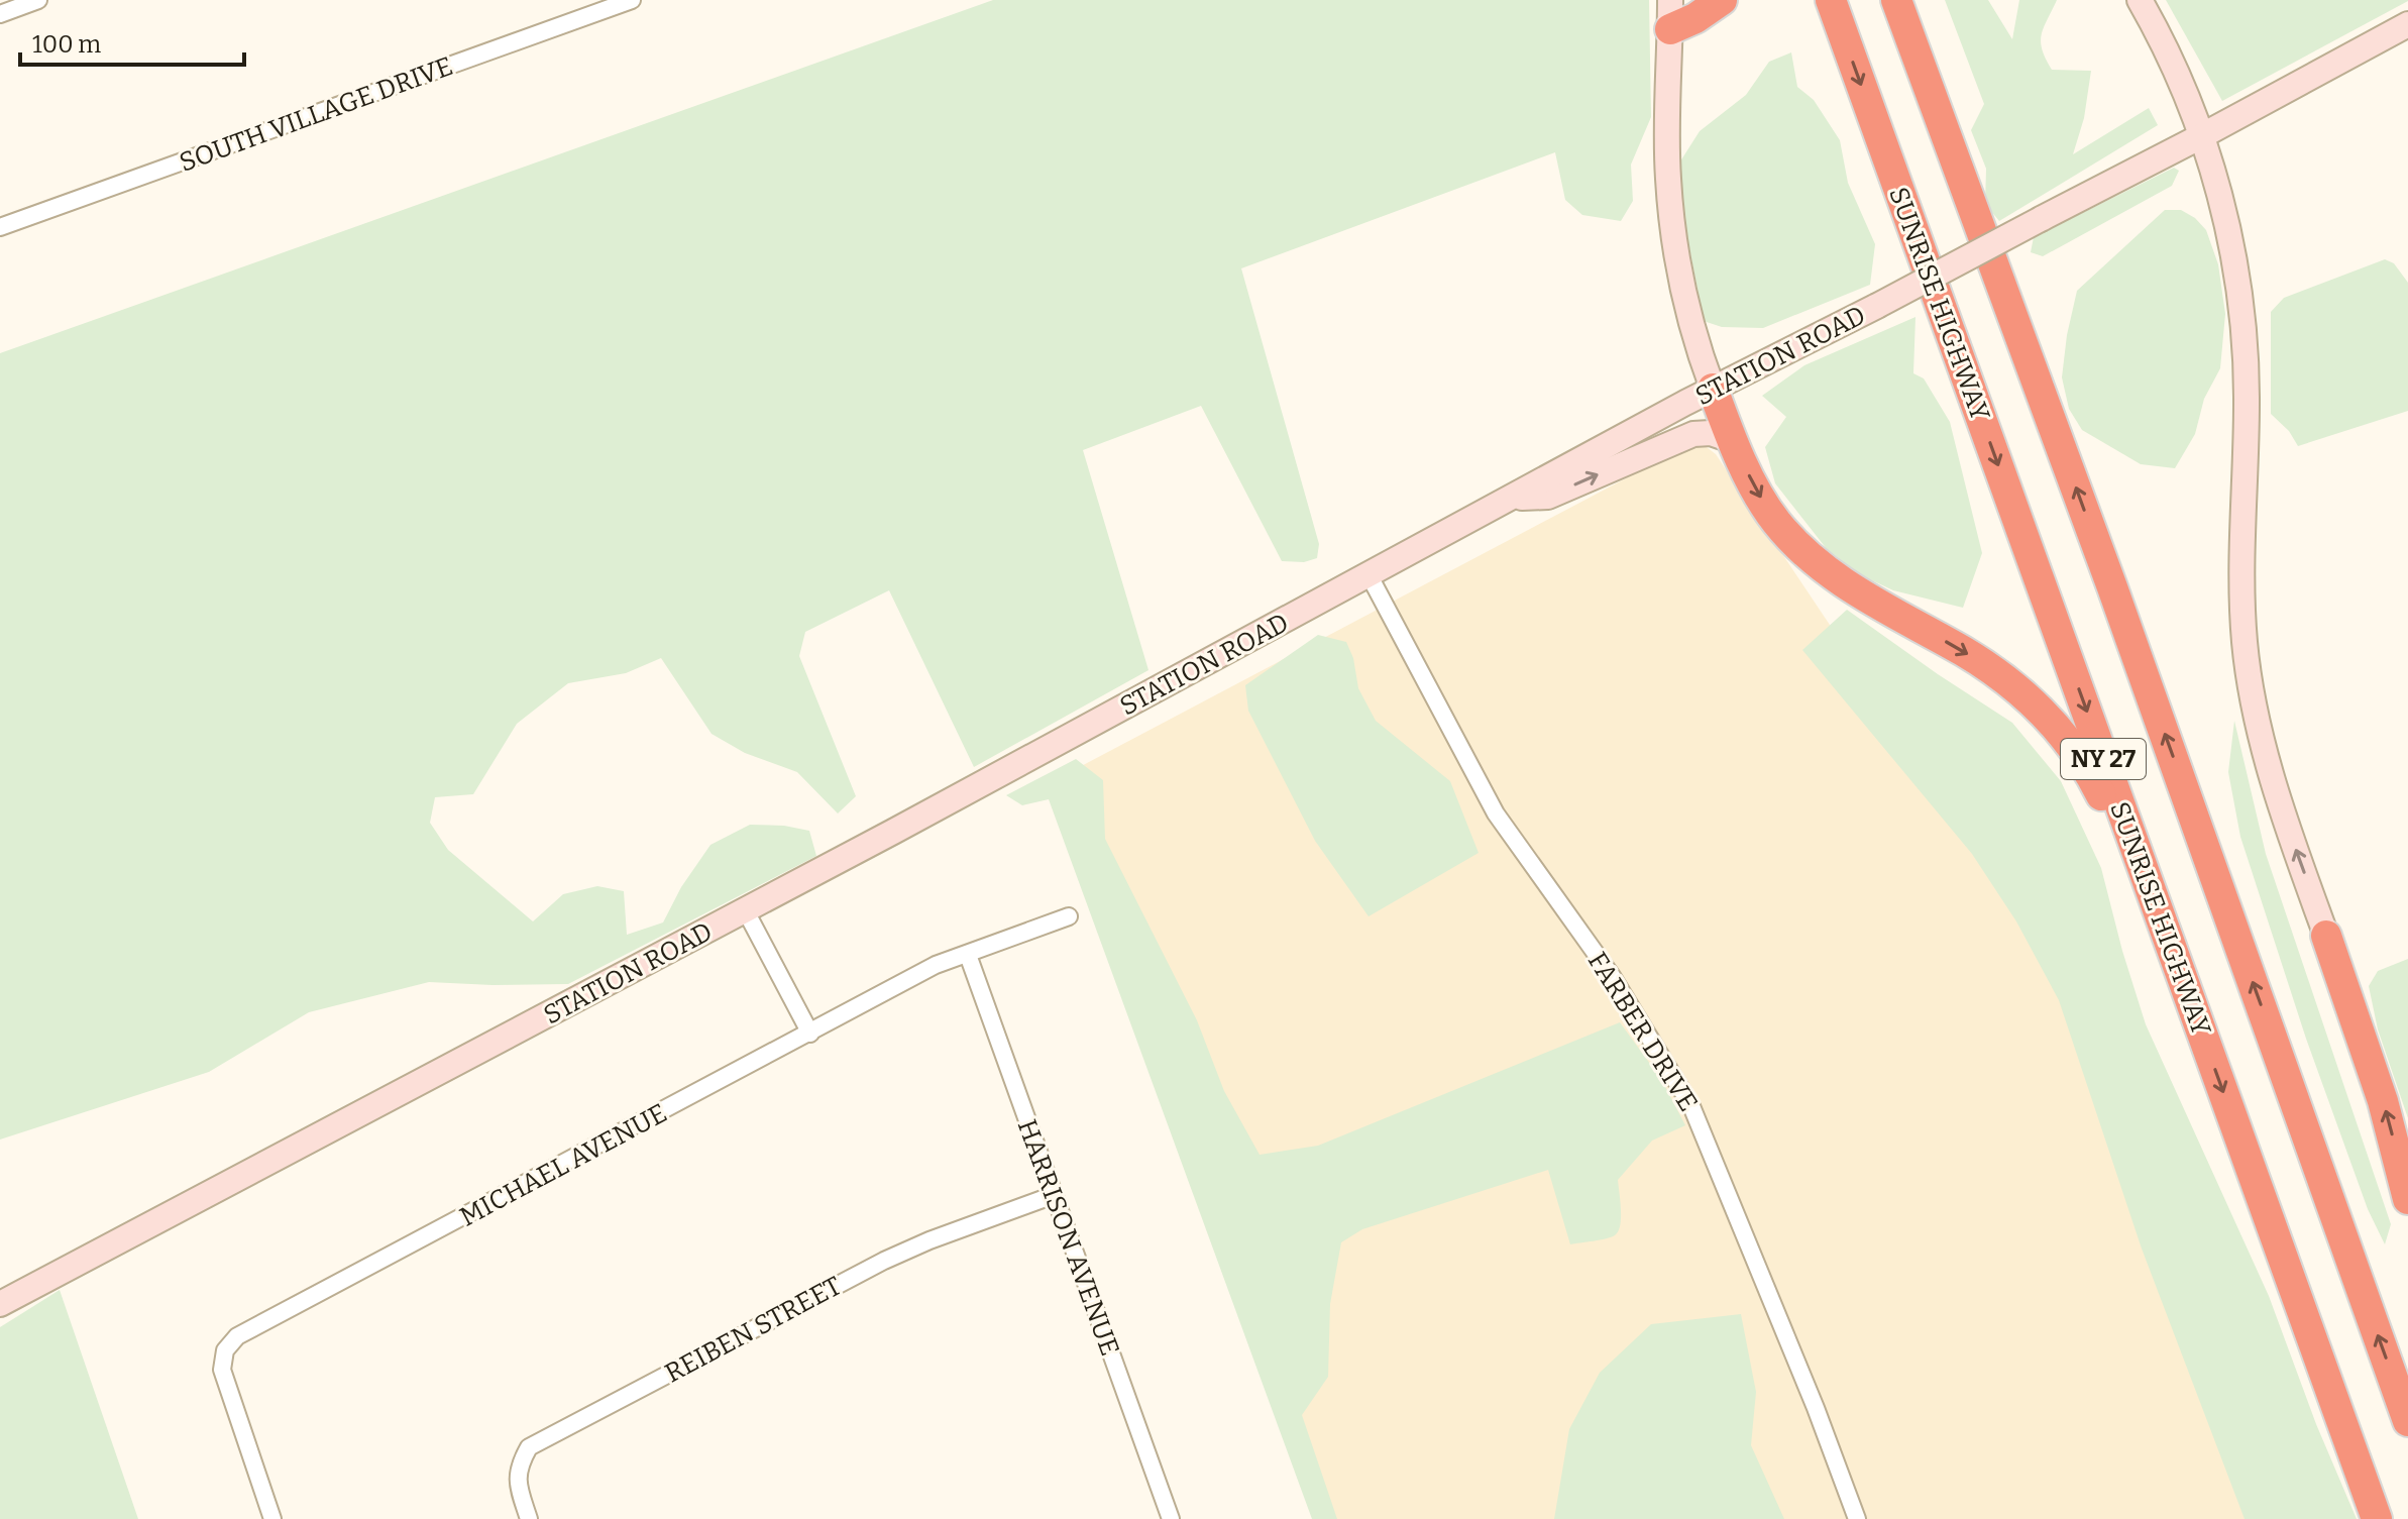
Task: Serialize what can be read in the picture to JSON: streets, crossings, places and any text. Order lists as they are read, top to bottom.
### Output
{
  "streets": {
    "highway": ["SUNRISE HIGHWAY", "NY 27"],
    "main road": ["STATION ROAD"],
    "street": [
      "SOUTH VILLAGE DRIVE",
      "FARBER DRIVE",
      "MICHAEL AVENUE",
      "HARRISON AVENUE",
      "REIBEN STREET"
    ]
  },
  "crossings": [
    ["STATION ROAD", "FARBER DRIVE"],
    ["MICHAEL AVENUE", "HARRISON AVENUE"],
    ["HARRISON AVENUE", "REIBEN STREET"]
  ],
  "scale_bar": "100 m"
}
